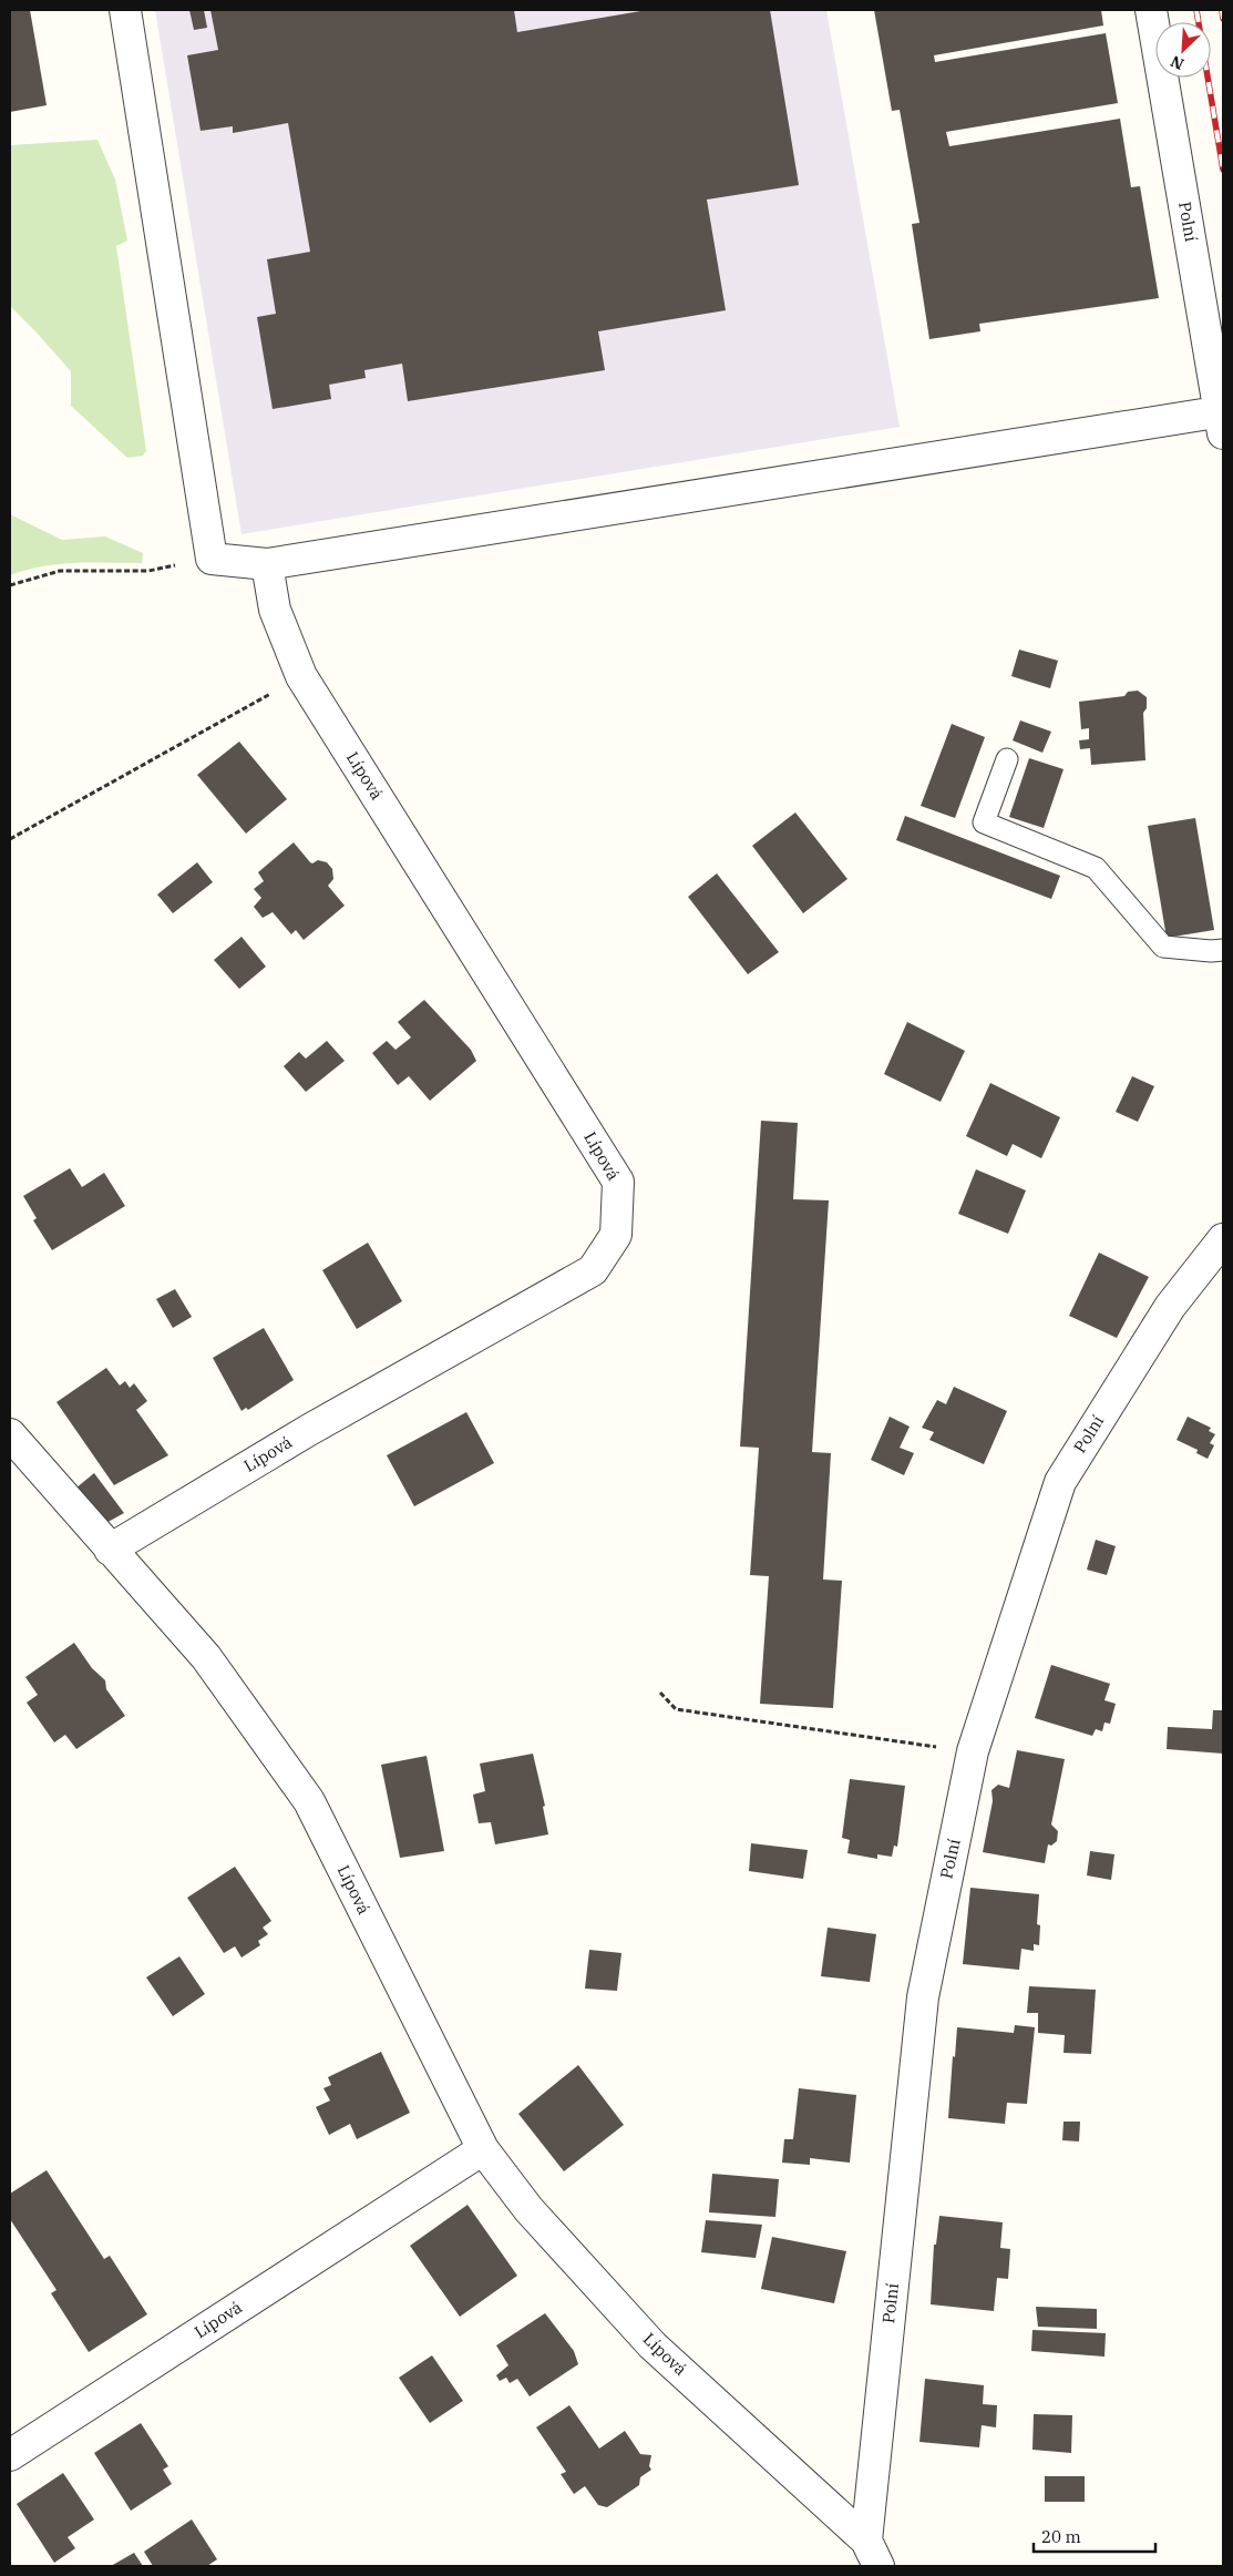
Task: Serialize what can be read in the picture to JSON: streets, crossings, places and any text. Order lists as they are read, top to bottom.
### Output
{
  "streets": {
    "street": ["Polní", "Lípová"]
  },
  "crossings": [
    ["Polní", "Lípová"]
  ],
  "scale_bar": "20 m",
  "north": "bottom left"
}
